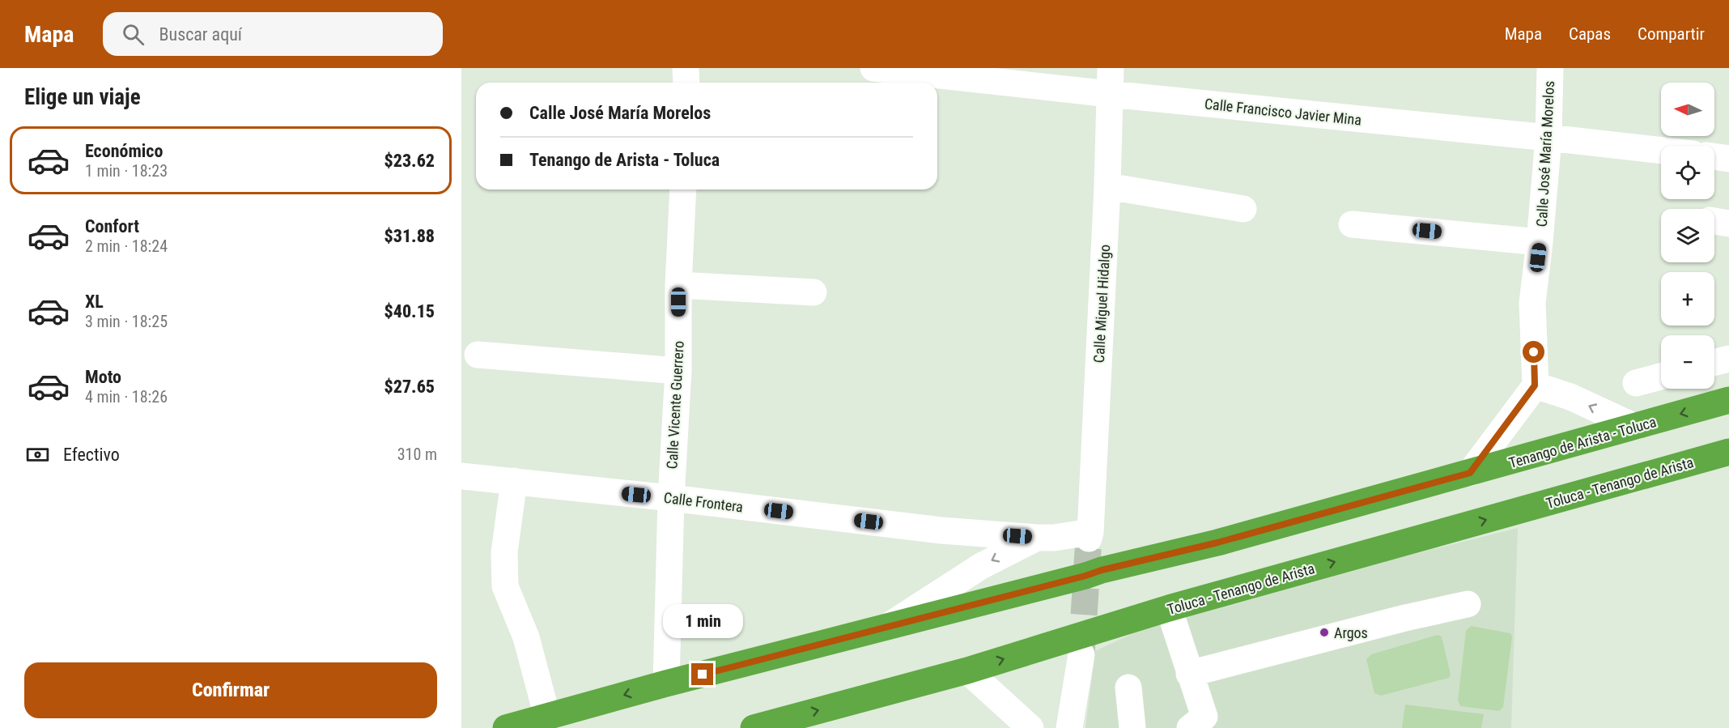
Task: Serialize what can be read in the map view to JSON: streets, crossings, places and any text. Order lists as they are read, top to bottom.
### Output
{
  "streets": {
    "highway": ["Tenango de Arista - Toluca", "Toluca - Tenango de Arista"],
    "street": [
      "Calle Francisco Javier Mina",
      "Calle José María Morelos",
      "Calle Miguel Hidalgo",
      "Calle Vicente Guerrero",
      "Calle Frontera"
    ]
  },
  "crossings": [
    ["Calle Francisco Javier Mina", "Calle José María Morelos"],
    ["Calle Francisco Javier Mina", "Calle Miguel Hidalgo"],
    ["Calle Miguel Hidalgo", "Calle Frontera"],
    ["Calle Vicente Guerrero", "Tenango de Arista - Toluca"],
    ["Calle Vicente Guerrero", "Calle Frontera"]
  ],
  "one_way": ["Toluca - Tenango de Arista"],
  "places": ["Argos"],
  "north": "left",
  "page": {
    "header": "Mapa",
    "search": "Buscar aquí",
    "nav": ["Mapa", "Capas", "Compartir"],
    "heading": "Elige un viaje",
    "map_buttons": ["+", "−"],
    "banner": ["Calle José María Morelos", "Tenango de Arista - Toluca"],
    "list": [
      {
        "name": "Económico",
        "note": "1 min · 18:23",
        "value": "$23.62"
      },
      {
        "name": "Confort",
        "note": "2 min · 18:24",
        "value": "$31.88"
      },
      {
        "name": "XL",
        "note": "3 min · 18:25",
        "value": "$40.15"
      },
      {
        "name": "Moto",
        "note": "4 min · 18:26",
        "value": "$27.65"
      }
    ],
    "pay": ["Efectivo", "310 m"],
    "bubble": "1 min",
    "buttons": "Confirmar"
  }
}
